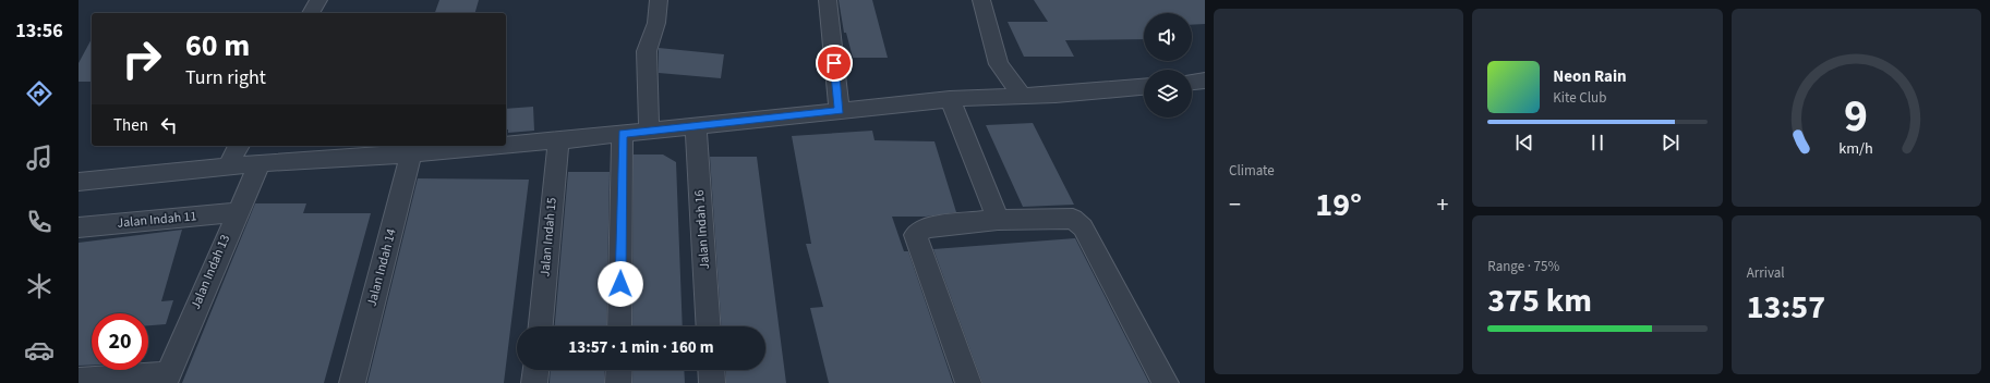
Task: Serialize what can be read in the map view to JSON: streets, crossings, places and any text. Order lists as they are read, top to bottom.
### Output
{
  "streets": {
    "street": [
      "Jalan Indah 11",
      "Jalan Indah 16",
      "Jalan Indah 15",
      "Jalan Indah 14",
      "Jalan Indah 13"
    ]
  },
  "crossings": [
    ["Jalan Indah 11", "Jalan Indah 13"]
  ],
  "page": {
    "tabs": "13:56",
    "tile": [
      "Climate",
      ["Range · 75%", "375 km"],
      ["Arrival", "13:57"]
    ],
    "turn": ["60 m", "Turn right"],
    "song": ["Neon Rain", "Kite Club"],
    "then": "Then",
    "heat": ["−", "19°", "+"],
    "limit": "20",
    "trip": "13:57 · 1 min · 160 m",
    "gauge": ["9", "km/h"]
  }
}
